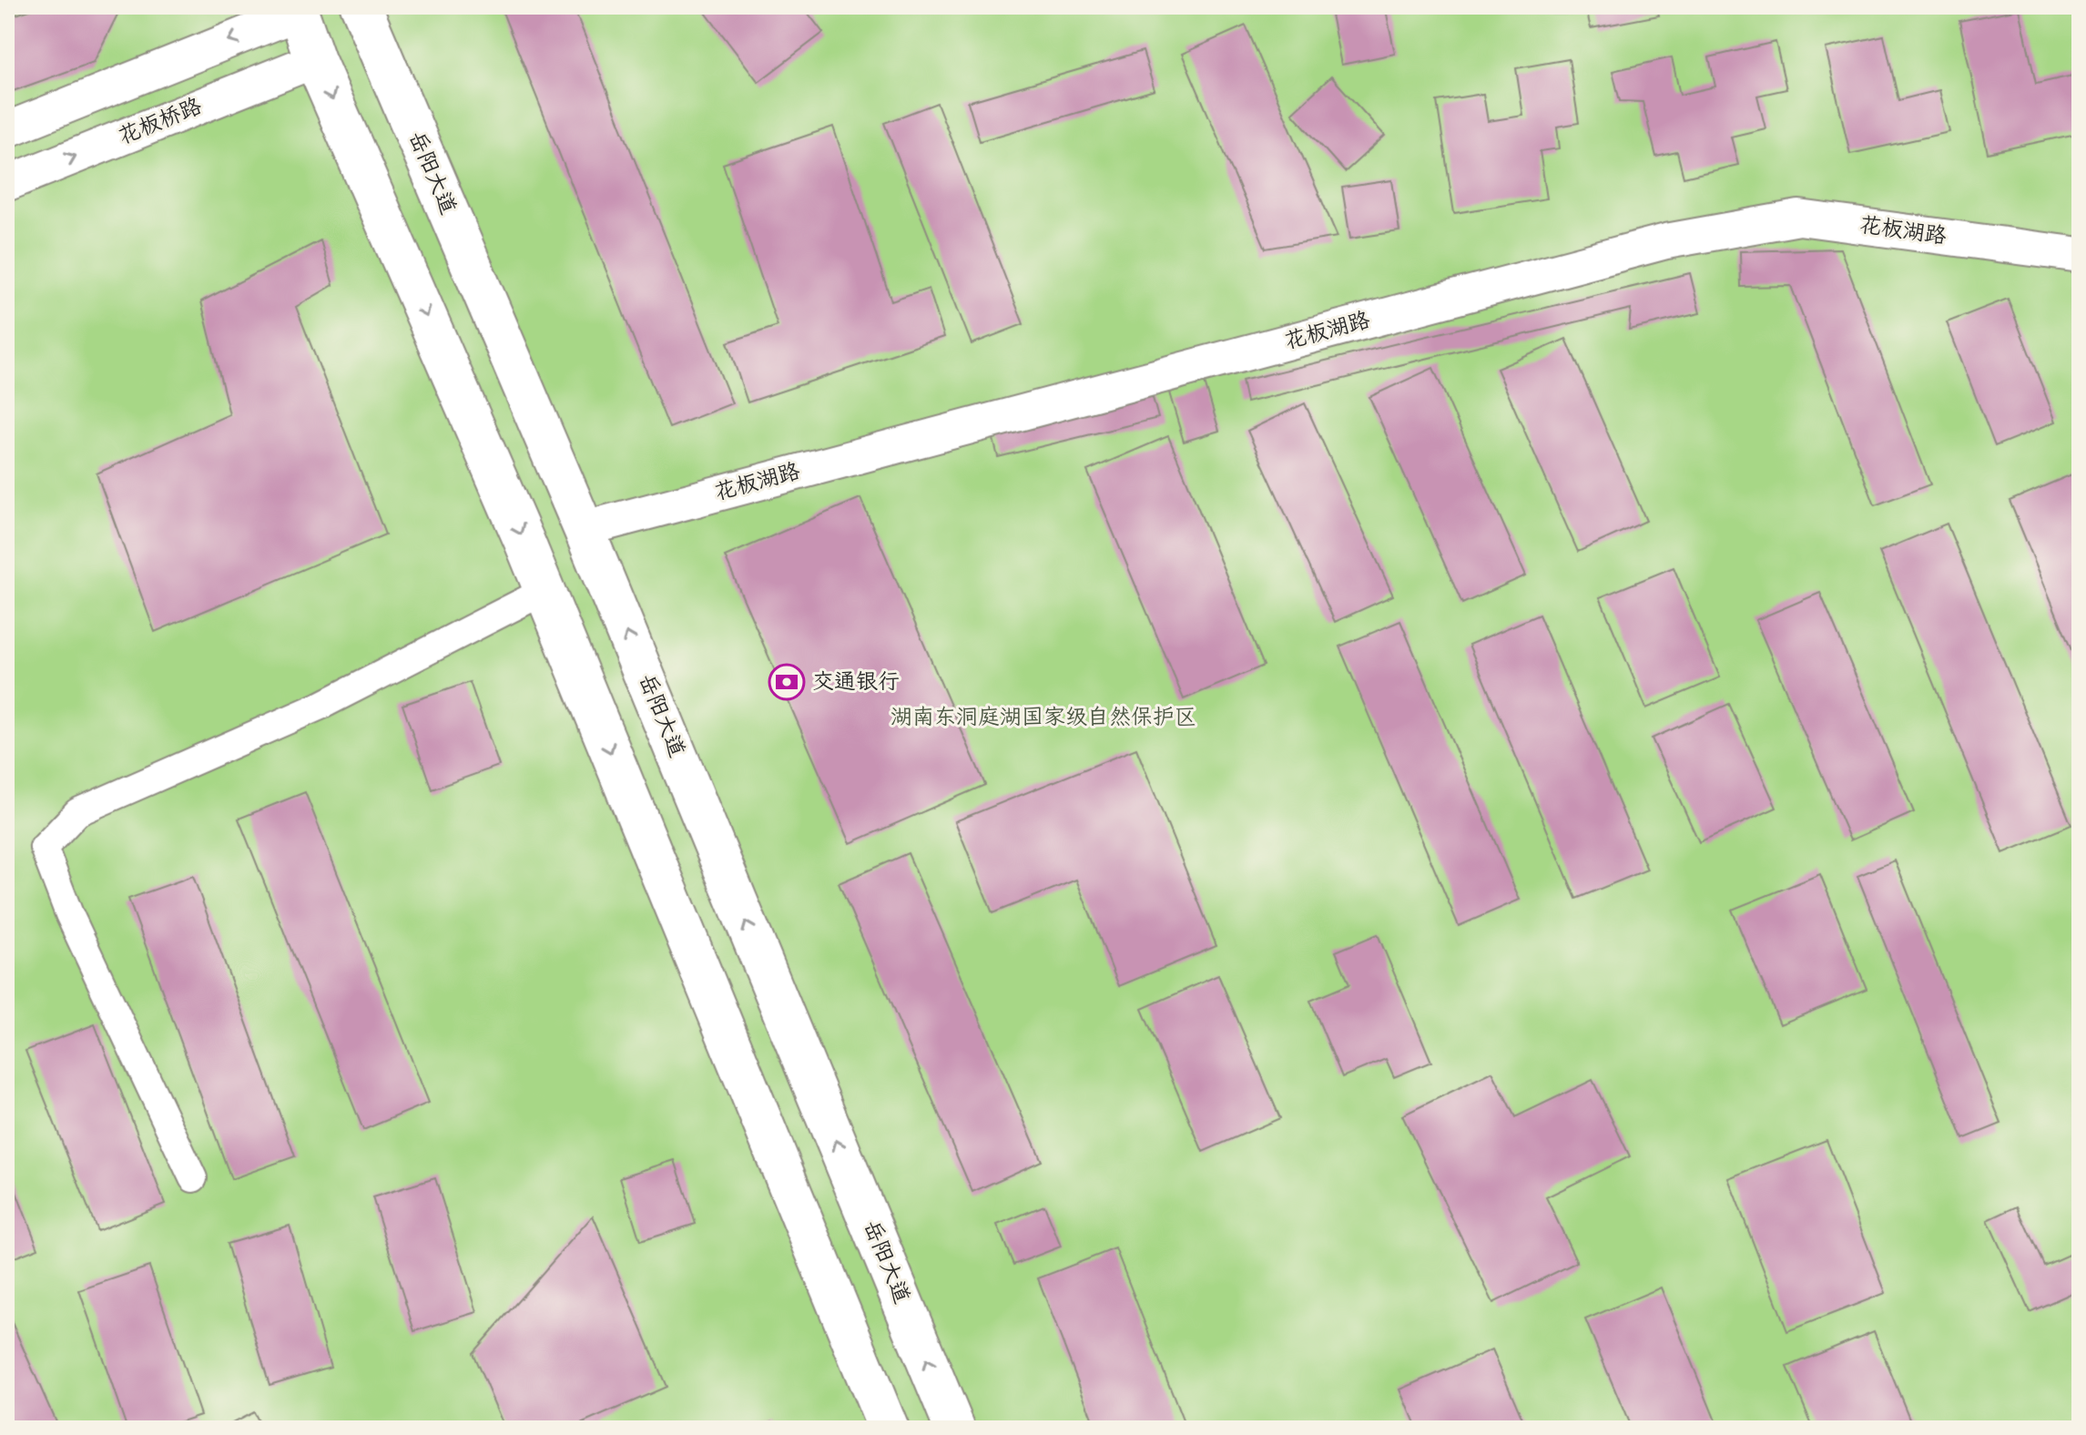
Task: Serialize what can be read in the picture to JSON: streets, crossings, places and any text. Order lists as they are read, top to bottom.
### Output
{
  "streets": {
    "main road": ["岳阳大道"],
    "street": ["花板桥路", "花板湖路"]
  },
  "crossings": [
    ["岳阳大道", "花板湖路"]
  ],
  "parks": ["湖南东洞庭湖国家级自然保护区"],
  "places": {
    "bank": ["交通银行"]
  }
}
